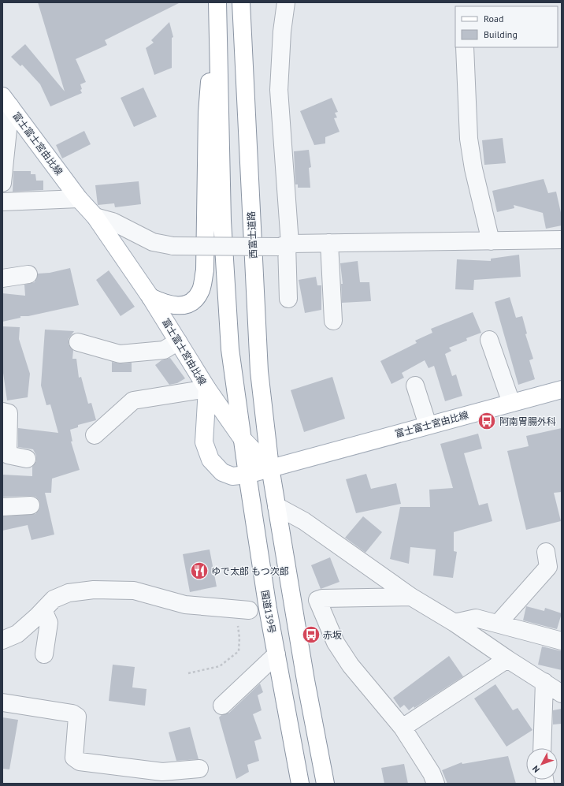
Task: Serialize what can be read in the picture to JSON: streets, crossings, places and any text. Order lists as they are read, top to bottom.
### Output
{
  "streets": {
    "main road": ["富士富士宮由比線", "西富士道路", "国道139号"]
  },
  "crossings": [
    ["富士富士宮由比線", "西富士道路"],
    ["富士富士宮由比線", "国道139号"]
  ],
  "places": {
    "bus stop": ["阿南胃腸外科", "赤坂"],
    "restaurant": ["ゆで太郎 もつ次郎"]
  },
  "legend": ["Road", "Building"],
  "north": "bottom left"
}
